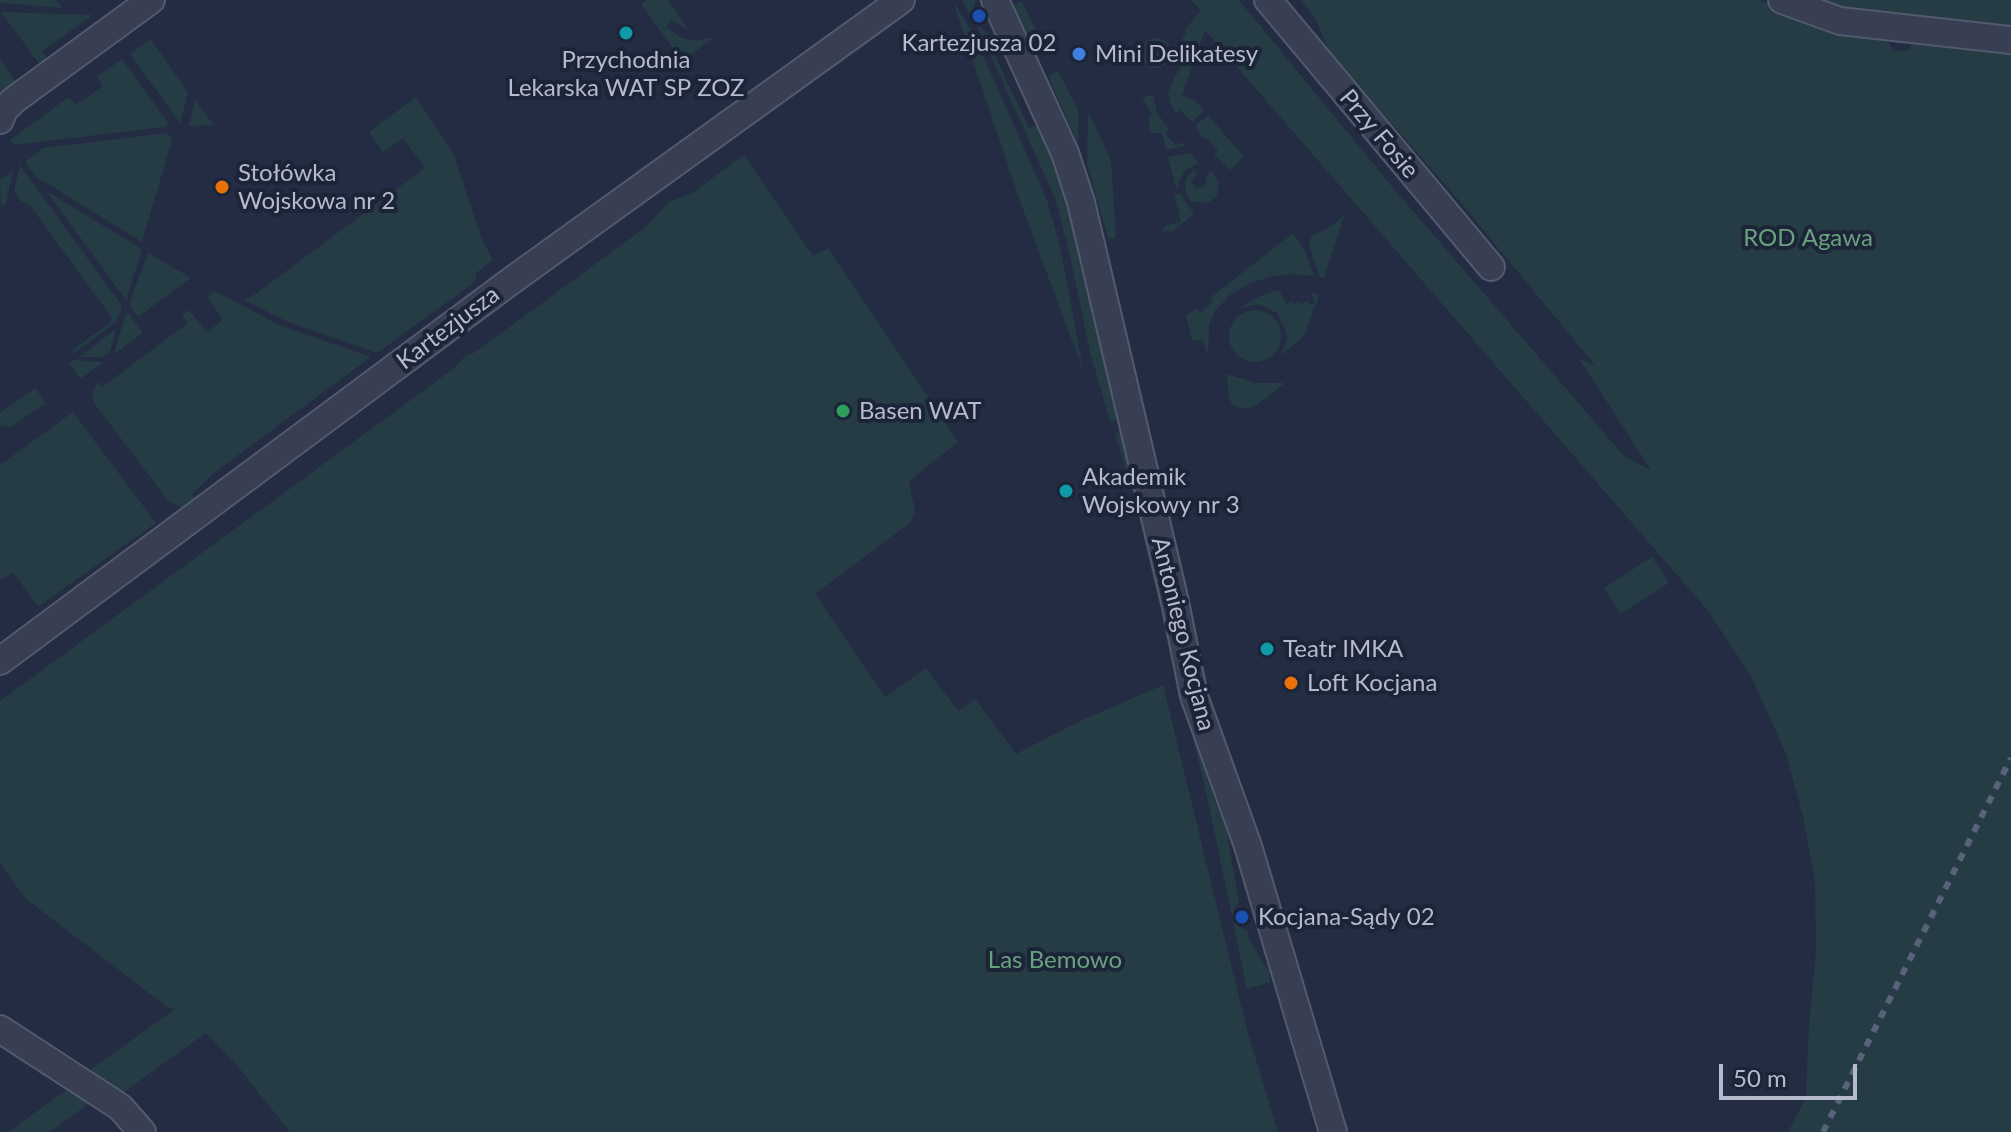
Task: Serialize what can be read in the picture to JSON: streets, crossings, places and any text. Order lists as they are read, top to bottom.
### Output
{
  "streets": {
    "street": ["Przy Fosie", "Kartezjusza", "Antoniego Kocjana"]
  },
  "parks": ["ROD Agawa", "Las Bemowo"],
  "places": [
    "Kartezjusza 02",
    "Przychodnia Lekarska WAT SP ZOZ",
    "Mini Delikatesy",
    "Stołówka Wojskowa nr 2",
    "Basen WAT",
    "Akademik Wojskowy nr 3",
    "Teatr IMKA",
    "Loft Kocjana",
    "Kocjana-Sądy 02"
  ],
  "scale_bar": "50 m"
}
